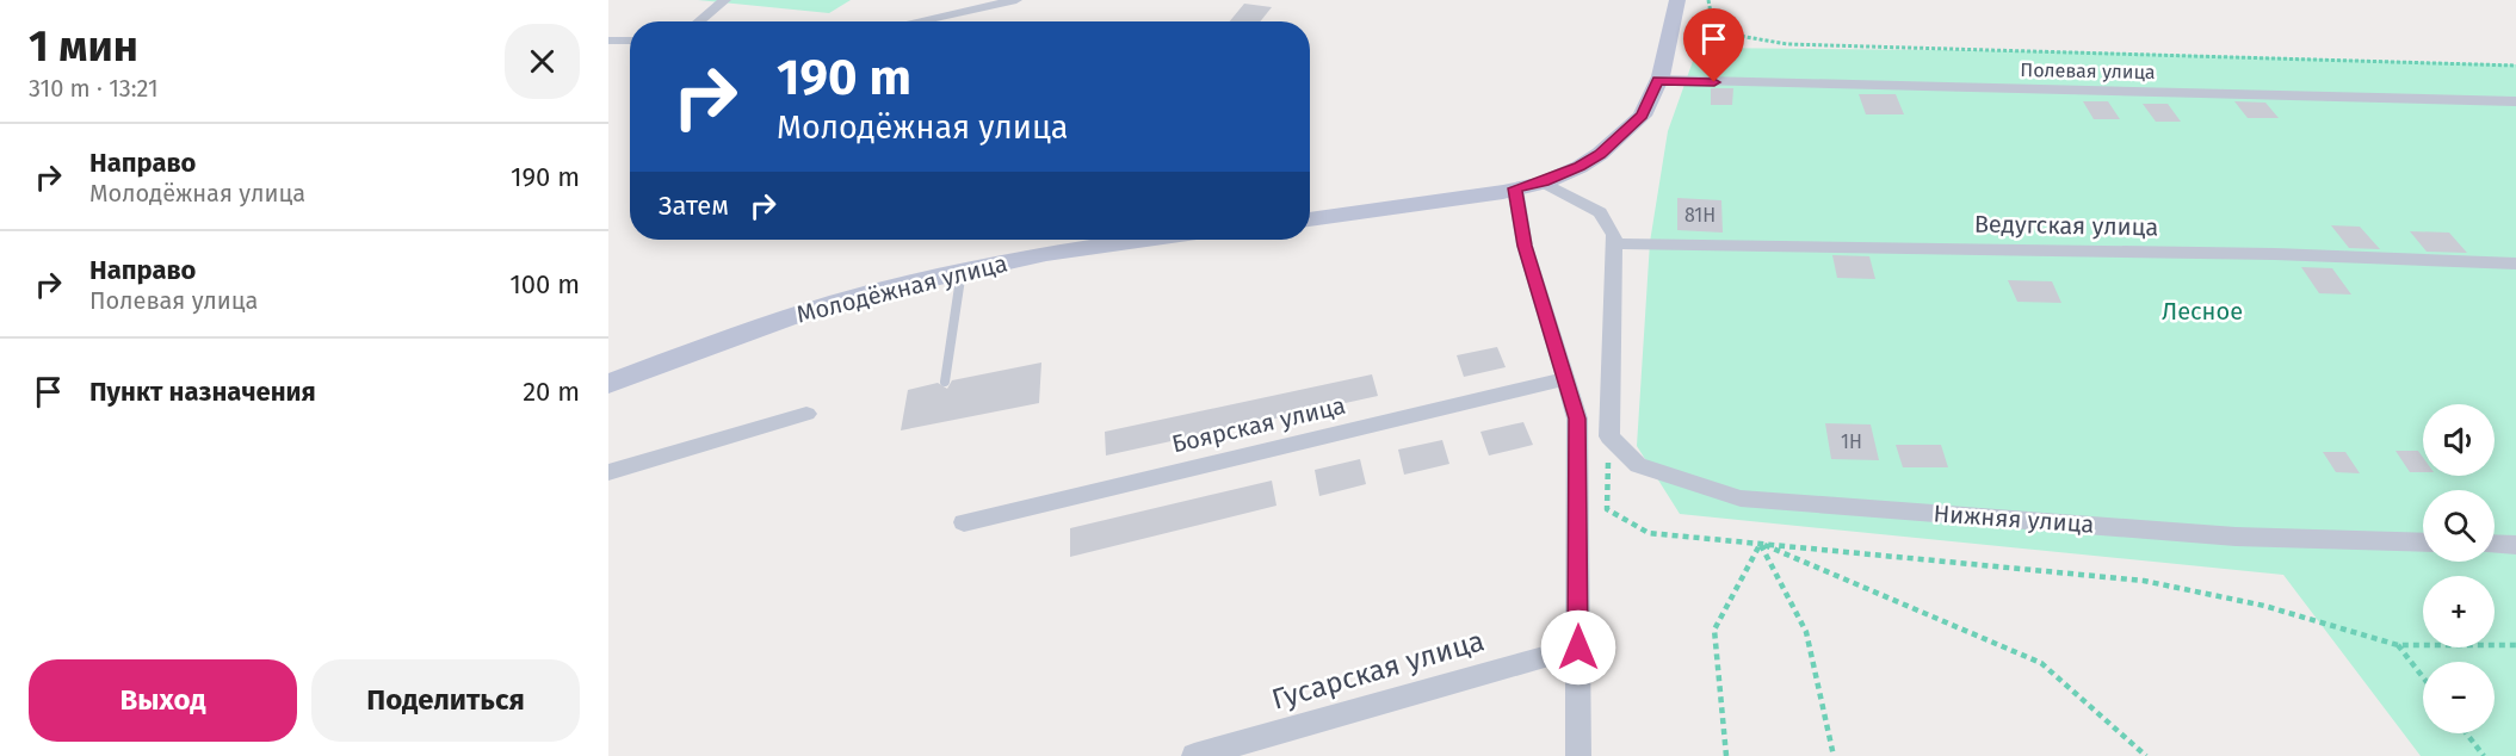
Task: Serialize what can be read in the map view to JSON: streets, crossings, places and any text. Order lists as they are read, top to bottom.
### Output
{
  "streets": {
    "main road": ["Молодёжная улица"],
    "street": [
      "Полевая улица",
      "Ведугская улица",
      "Боярская улица",
      "Нижняя улица",
      "Гусарская улица"
    ]
  },
  "parks": ["Лесное"],
  "house_numbers": ["81Н", "1Н"],
  "page": {
    "heading": ["1 мин", "310 m · 13:21"],
    "turn": ["190 m", "Молодёжная улица"],
    "list": [
      {
        "name": "Направо",
        "note": "Молодёжная улица",
        "value": "190 m"
      },
      {
        "name": "Направо",
        "note": "Полевая улица",
        "value": "100 m"
      },
      {
        "name": "Пункт назначения",
        "value": "20 m"
      }
    ],
    "then": "Затем",
    "map_buttons": ["+", "−"],
    "buttons": ["Выход", "Поделиться"]
  }
}
